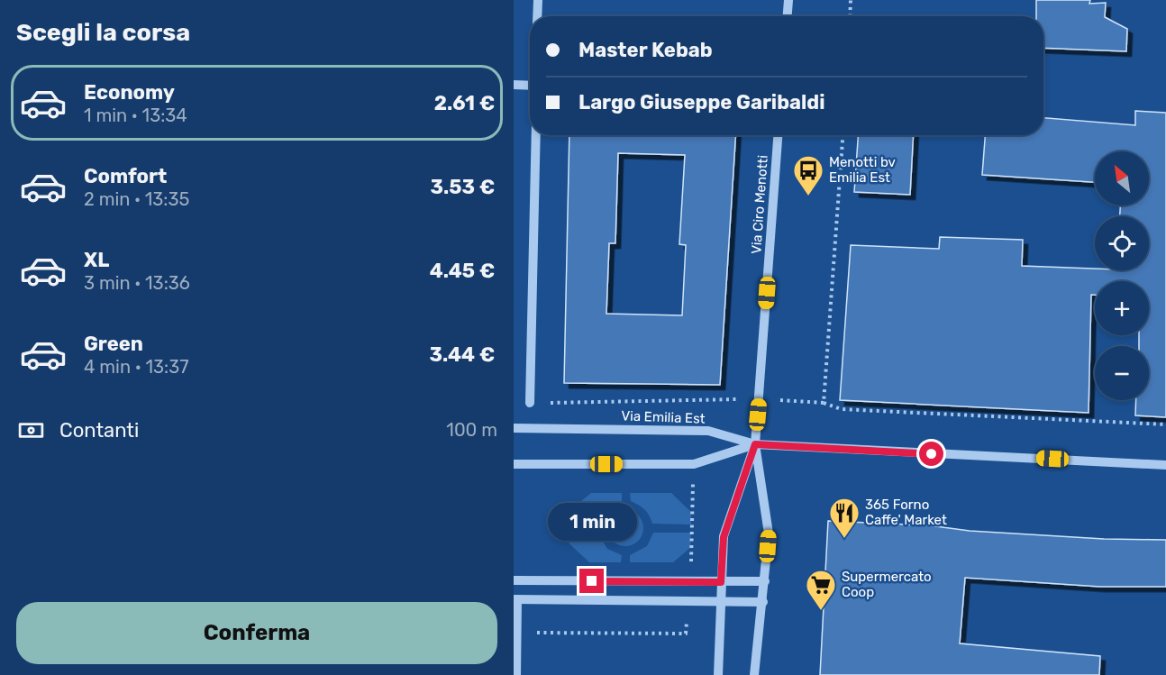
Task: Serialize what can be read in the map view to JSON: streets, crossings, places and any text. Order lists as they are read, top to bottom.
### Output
{
  "streets": {
    "street": ["Via Ciro Menotti", "Via Emilia Est"]
  },
  "crossings": [
    ["Via Ciro Menotti", "Via Emilia Est"]
  ],
  "places": {
    "bus stop": ["Menotti bv Emilia Est"],
    "restaurant": ["365 Forno Caffe' Market"],
    "supermarket": ["Supermercato Coop"]
  },
  "north": "top left",
  "page": {
    "heading": "Scegli la corsa",
    "banner": ["Master Kebab", "Largo Giuseppe Garibaldi"],
    "list": [
      {
        "name": "Economy",
        "note": "1 min · 13:34",
        "value": "2.61 €"
      },
      {
        "name": "Comfort",
        "note": "2 min · 13:35",
        "value": "3.53 €"
      },
      {
        "name": "XL",
        "note": "3 min · 13:36",
        "value": "4.45 €"
      },
      {
        "name": "Green",
        "note": "4 min · 13:37",
        "value": "3.44 €"
      }
    ],
    "map_buttons": ["+", "−"],
    "pay": ["Contanti", "100 m"],
    "bubble": "1 min",
    "buttons": "Conferma"
  }
}
